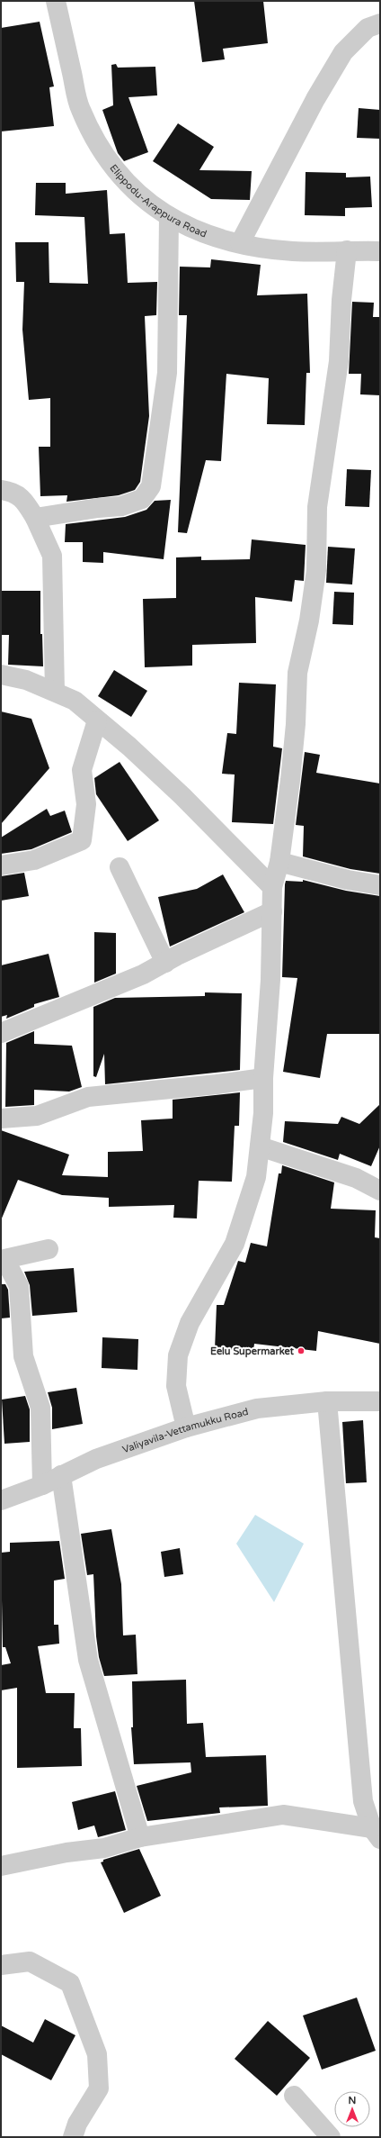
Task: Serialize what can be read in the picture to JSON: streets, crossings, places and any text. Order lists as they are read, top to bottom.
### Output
{
  "streets": {
    "street": ["Elippodu-Arappura Road", "Valiyavila-Vettamukku Road"]
  },
  "places": ["Eelu Supermarket"],
  "north": "top"
}
